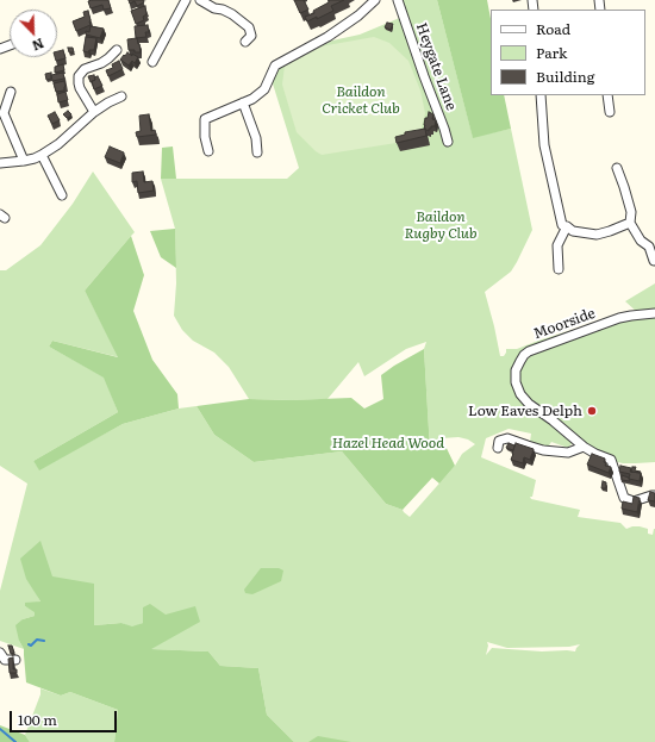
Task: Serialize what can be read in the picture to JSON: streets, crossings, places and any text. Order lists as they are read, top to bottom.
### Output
{
  "streets": {
    "street": ["Heygate Lane", "Moorside"]
  },
  "parks": ["Baildon Cricket Club", "Baildon Rugby Club", "Hazel Head Wood"],
  "places": ["Low Eaves Delph"],
  "legend": ["Road", "Park", "Building"],
  "scale_bar": "100 m",
  "north": "bottom right"
}
